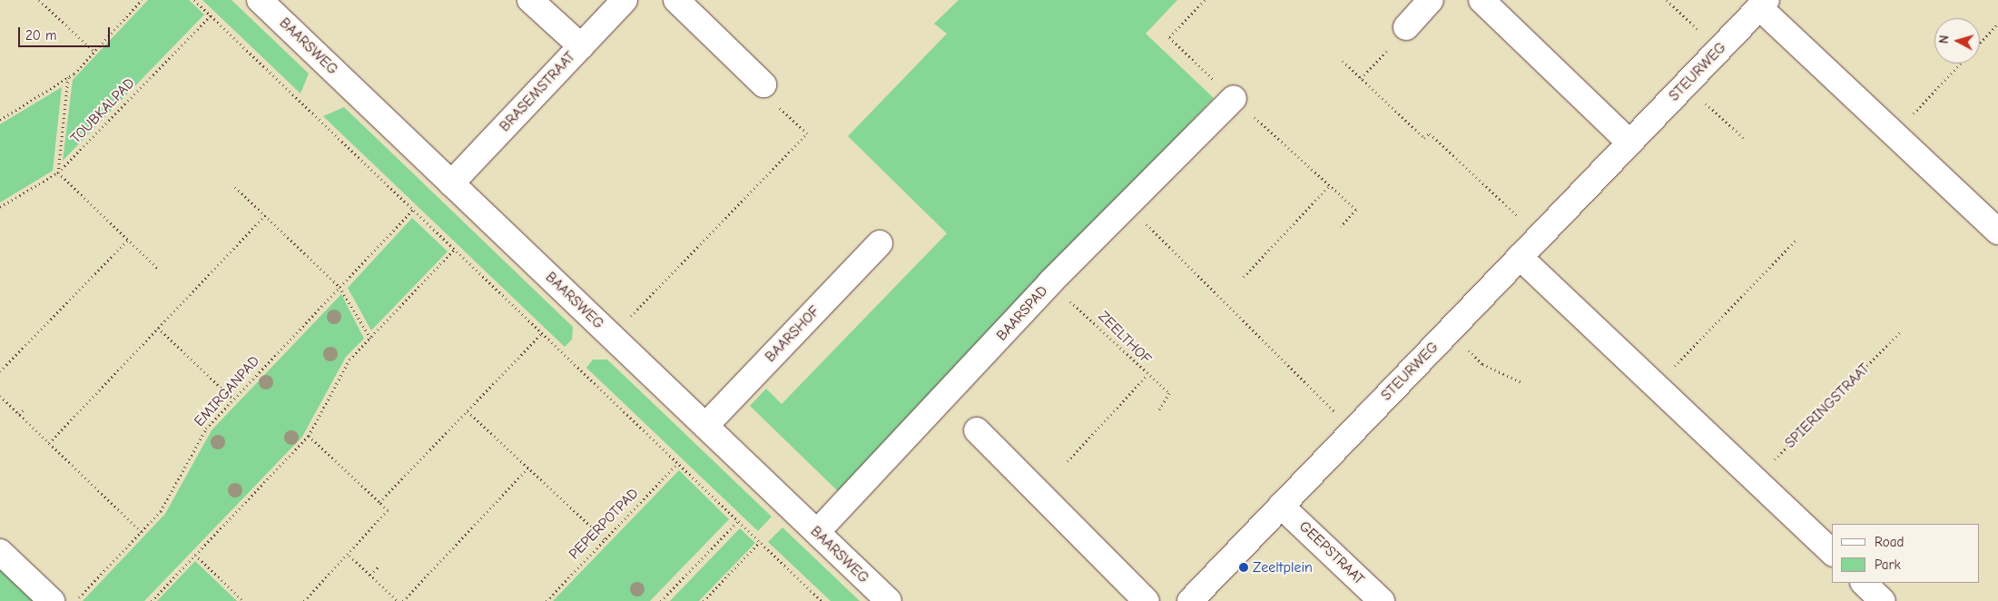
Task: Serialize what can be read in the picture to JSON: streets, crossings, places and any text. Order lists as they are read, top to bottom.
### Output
{
  "streets": {
    "street": [
      "BAARSWEG",
      "STEURWEG",
      "BRASEMSTRAAT",
      "BAARSPAD",
      "BAARSHOF",
      "GEEPSTRAAT"
    ],
    "path": [
      "TOUBKALPAD",
      "ZEELTHOF",
      "EMIRGANPAD",
      "SPIERINGSTRAAT",
      "PEPERPOTPAD"
    ]
  },
  "crossings": [
    ["BAARSWEG", "BRASEMSTRAAT"],
    ["BAARSWEG", "BAARSPAD"],
    ["BAARSWEG", "BAARSHOF"],
    ["STEURWEG", "GEEPSTRAAT"],
    ["BAARSPAD", "ZEELTHOF"]
  ],
  "places": ["Zeeltplein"],
  "legend": ["Road", "Park"],
  "scale_bar": "20 m",
  "north": "left"
}
